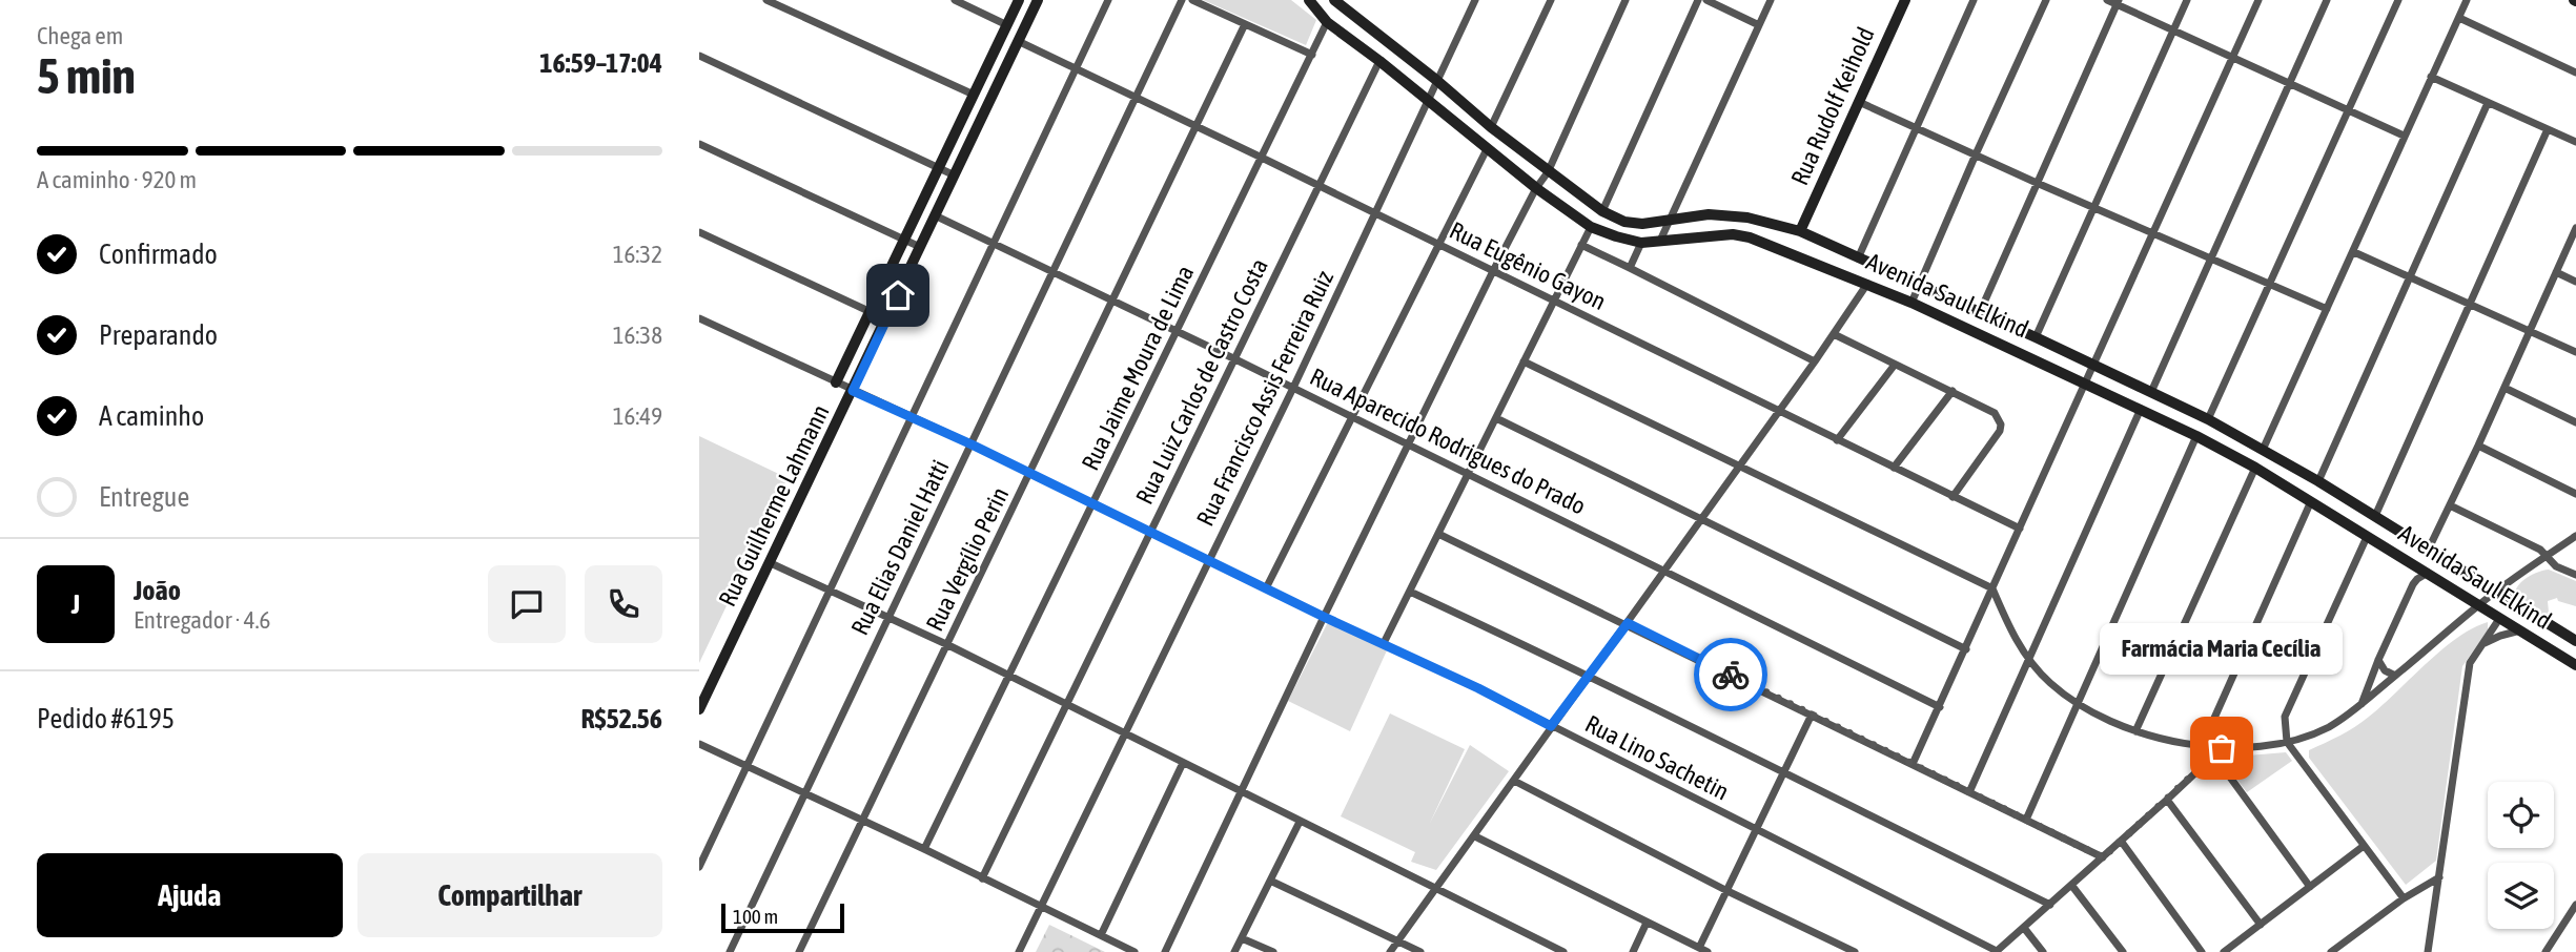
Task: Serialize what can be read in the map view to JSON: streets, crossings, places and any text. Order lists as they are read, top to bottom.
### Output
{
  "streets": {
    "main road": ["Rua Rudolf Keihold", "Avenida Saul Elkind", "Rua Guilherme Lahmann"],
    "street": [
      "Rua Eugênio Gayon",
      "Rua Jaime Moura de Lima",
      "Rua Luiz Carlos de Castro Costa",
      "Rua Francisco Assis Ferreira Ruiz",
      "Rua Aparecido Rodrigues do Prado",
      "Rua Elias Daniel Hatti",
      "Rua Vergílio Perin",
      "Rua Lino Sachetin"
    ]
  },
  "crossings": [
    ["Rua Rudolf Keihold", "Avenida Saul Elkind"],
    ["Rua Eugênio Gayon", "Rua Jaime Moura de Lima"],
    ["Rua Eugênio Gayon", "Rua Luiz Carlos de Castro Costa"],
    ["Rua Eugênio Gayon", "Rua Francisco Assis Ferreira Ruiz"],
    ["Rua Eugênio Gayon", "Rua Guilherme Lahmann"],
    ["Rua Eugênio Gayon", "Rua Elias Daniel Hatti"],
    ["Rua Eugênio Gayon", "Rua Vergílio Perin"],
    ["Avenida Saul Elkind", "Rua Jaime Moura de Lima"],
    ["Avenida Saul Elkind", "Rua Luiz Carlos de Castro Costa"],
    ["Avenida Saul Elkind", "Rua Francisco Assis Ferreira Ruiz"],
    ["Rua Jaime Moura de Lima", "Rua Aparecido Rodrigues do Prado"],
    ["Rua Jaime Moura de Lima", "Rua Lino Sachetin"],
    ["Rua Luiz Carlos de Castro Costa", "Rua Aparecido Rodrigues do Prado"],
    ["Rua Luiz Carlos de Castro Costa", "Rua Lino Sachetin"],
    ["Rua Francisco Assis Ferreira Ruiz", "Rua Aparecido Rodrigues do Prado"],
    ["Rua Francisco Assis Ferreira Ruiz", "Rua Lino Sachetin"],
    ["Rua Aparecido Rodrigues do Prado", "Rua Guilherme Lahmann"],
    ["Rua Aparecido Rodrigues do Prado", "Rua Elias Daniel Hatti"],
    ["Rua Aparecido Rodrigues do Prado", "Rua Vergílio Perin"],
    ["Rua Guilherme Lahmann", "Rua Lino Sachetin"],
    ["Rua Elias Daniel Hatti", "Rua Lino Sachetin"],
    ["Rua Vergílio Perin", "Rua Lino Sachetin"]
  ],
  "places": ["Farmácia Maria Cecília"],
  "scale_bar": "100 m",
  "page": {
    "heading": ["5 min", "Chega em", "16:59–17:04"],
    "panel": [
      "João",
      "Entregador · 4.6",
      "Pedido #6195",
      "R$52.56"
    ],
    "bar": "A caminho · 920 m",
    "list": [
      ["Confirmado", "16:32"],
      ["Preparando", "16:38"],
      ["A caminho", "16:49"],
      "Entregue"
    ],
    "round": "J",
    "bubble": "Farmácia Maria Cecília",
    "buttons": ["Ajuda", "Compartilhar"],
    "scale": "100 m"
  }
}
